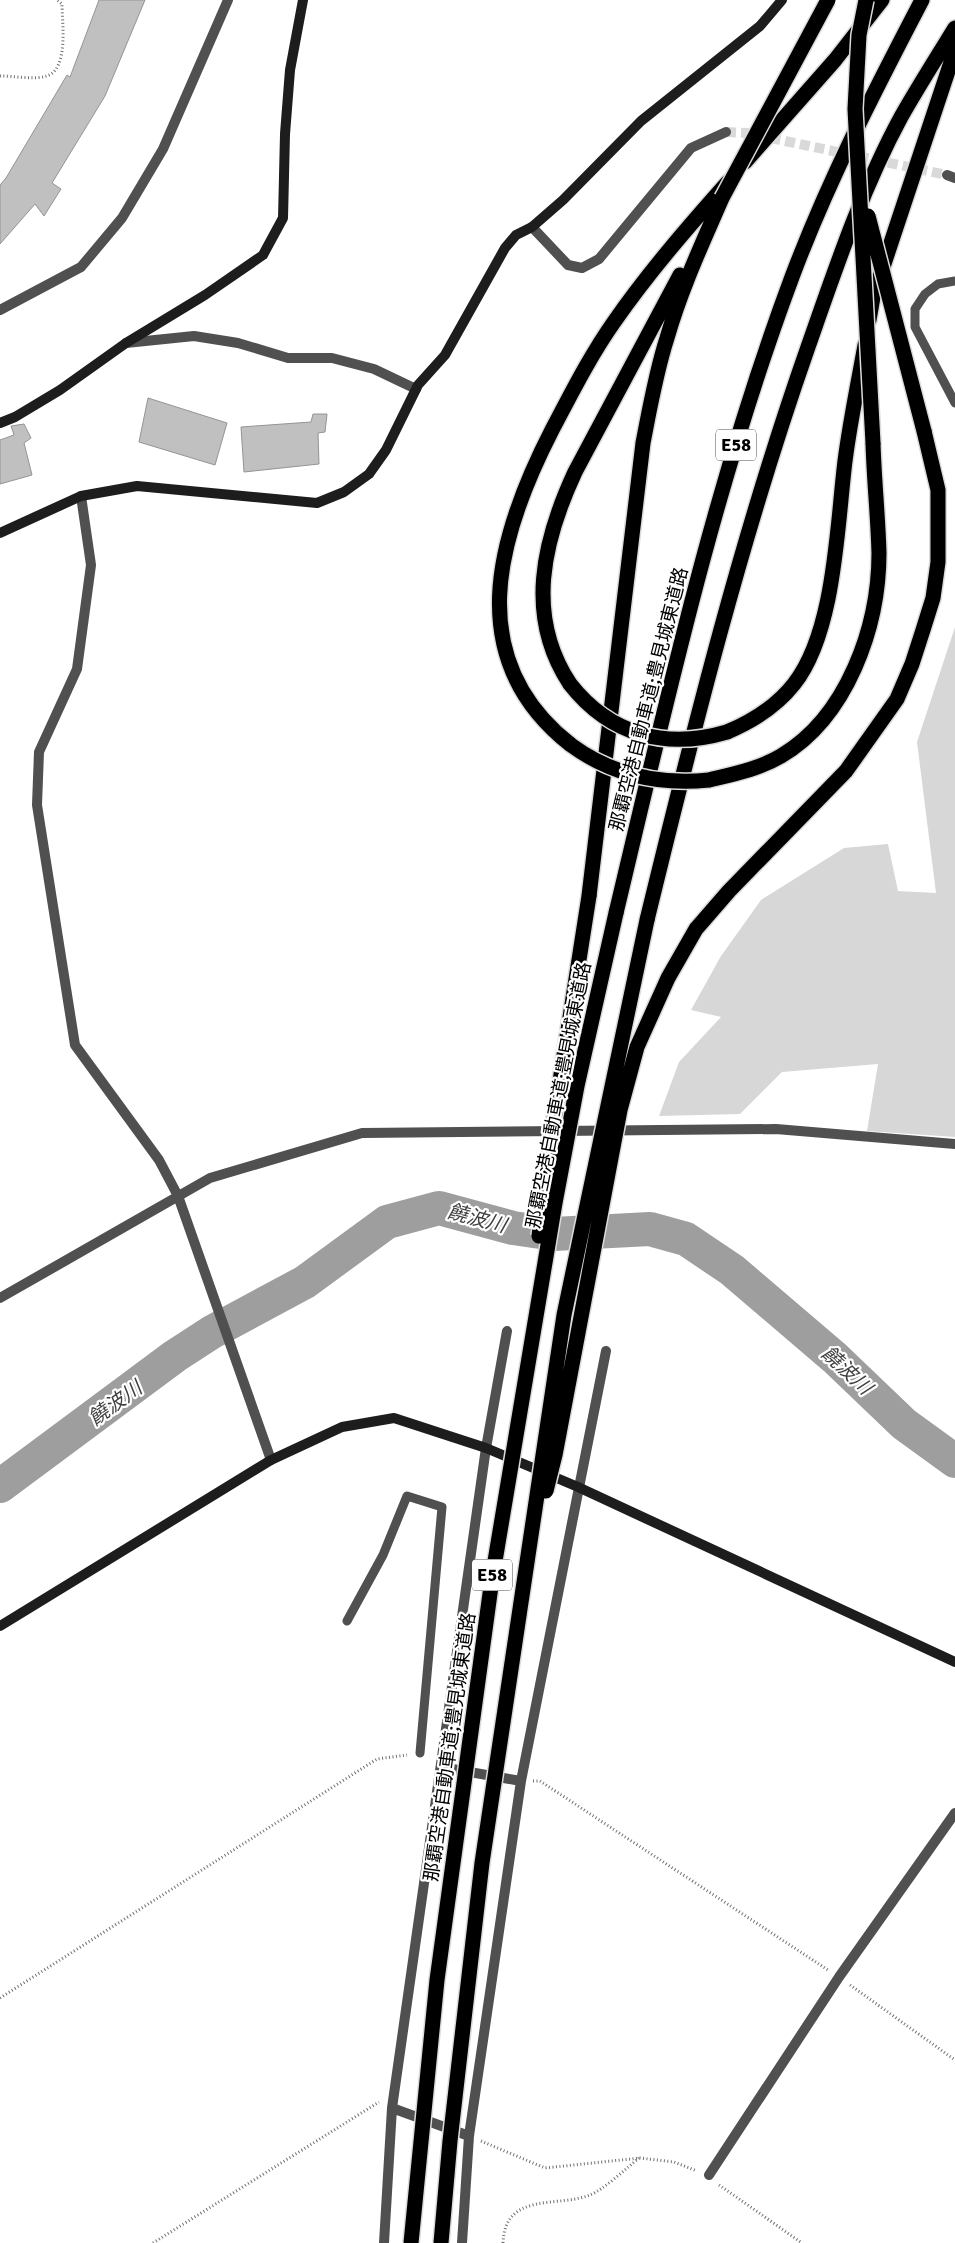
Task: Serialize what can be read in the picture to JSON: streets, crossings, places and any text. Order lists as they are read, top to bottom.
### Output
{
  "streets": {
    "highway": ["E58", "那覇空港自動車道;豊見城東道路"]
  },
  "water": ["饒波川"]
}
